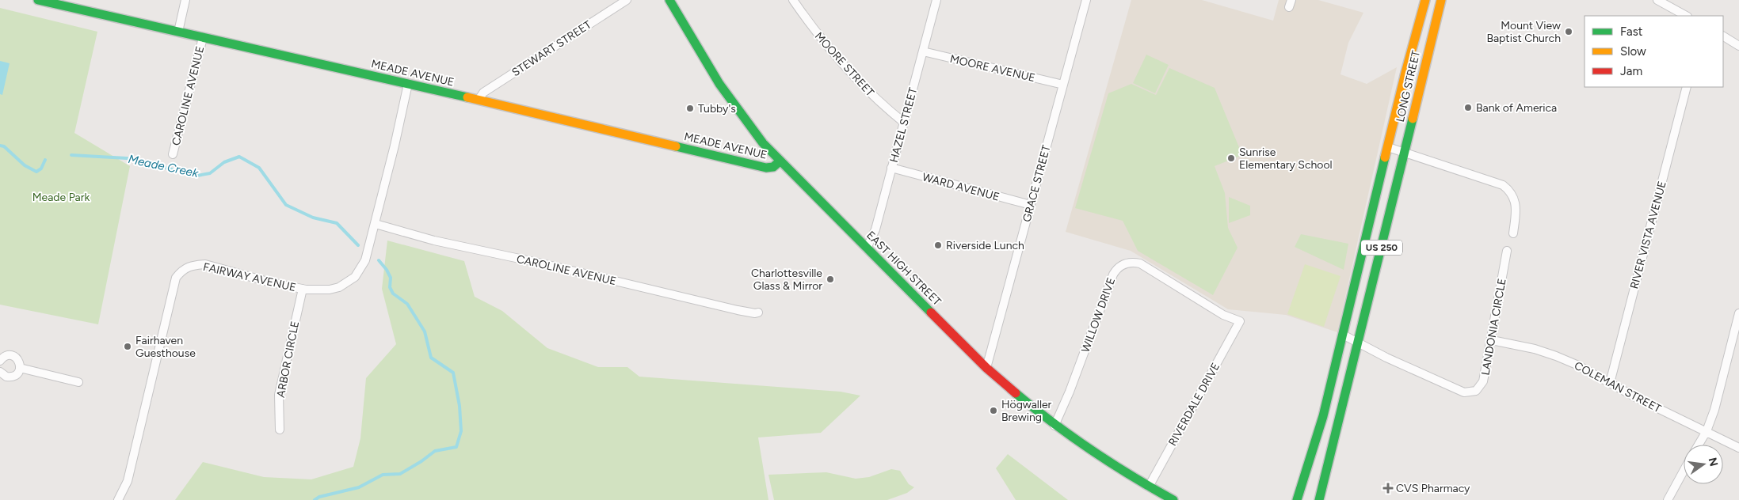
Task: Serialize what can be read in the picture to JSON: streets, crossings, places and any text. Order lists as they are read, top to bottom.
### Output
{
  "streets": {
    "main road": [
      "MEADE AVENUE",
      "LONG STREET",
      "US 250",
      "EAST HIGH STREET"
    ],
    "street": [
      "STEWART STREET",
      "MOORE STREET",
      "MOORE AVENUE",
      "CAROLINE AVENUE",
      "HAZEL STREET",
      "GRACE STREET",
      "WARD AVENUE",
      "RIVER VISTA AVENUE",
      "FAIRWAY AVENUE",
      "WILLOW DRIVE",
      "LANDONIA CIRCLE",
      "ARBOR CIRCLE",
      "COLEMAN STREET",
      "RIVERDALE DRIVE"
    ]
  },
  "crossings": [
    ["STEWART STREET", "MEADE AVENUE"],
    ["MOORE STREET", "HAZEL STREET"],
    ["MOORE AVENUE", "HAZEL STREET"],
    ["MOORE AVENUE", "GRACE STREET"],
    ["MEADE AVENUE", "CAROLINE AVENUE"],
    ["MEADE AVENUE", "EAST HIGH STREET"],
    ["MEADE AVENUE", "FAIRWAY AVENUE"],
    ["LONG STREET", "US 250"],
    ["CAROLINE AVENUE", "FAIRWAY AVENUE"],
    ["HAZEL STREET", "WARD AVENUE"],
    ["HAZEL STREET", "EAST HIGH STREET"],
    ["GRACE STREET", "WARD AVENUE"],
    ["GRACE STREET", "EAST HIGH STREET"],
    ["RIVER VISTA AVENUE", "COLEMAN STREET"],
    ["US 250", "LANDONIA CIRCLE"],
    ["EAST HIGH STREET", "WILLOW DRIVE"],
    ["EAST HIGH STREET", "RIVERDALE DRIVE"],
    ["FAIRWAY AVENUE", "ARBOR CIRCLE"],
    ["WILLOW DRIVE", "RIVERDALE DRIVE"],
    ["LANDONIA CIRCLE", "COLEMAN STREET"]
  ],
  "water": ["Meade Creek"],
  "parks": ["Meade Park"],
  "places": {
    "other": [
      "Mount View Baptist Church",
      "Bank of America",
      "Tubby's",
      "Sunrise Elementary School",
      "Riverside Lunch",
      "Charlottesville Glass & Mirror",
      "Fairhaven Guesthouse",
      "Högwaller Brewing"
    ],
    "health": ["CVS Pharmacy"]
  },
  "legend": ["Fast", "Slow", "Jam"],
  "north": "right"
}
